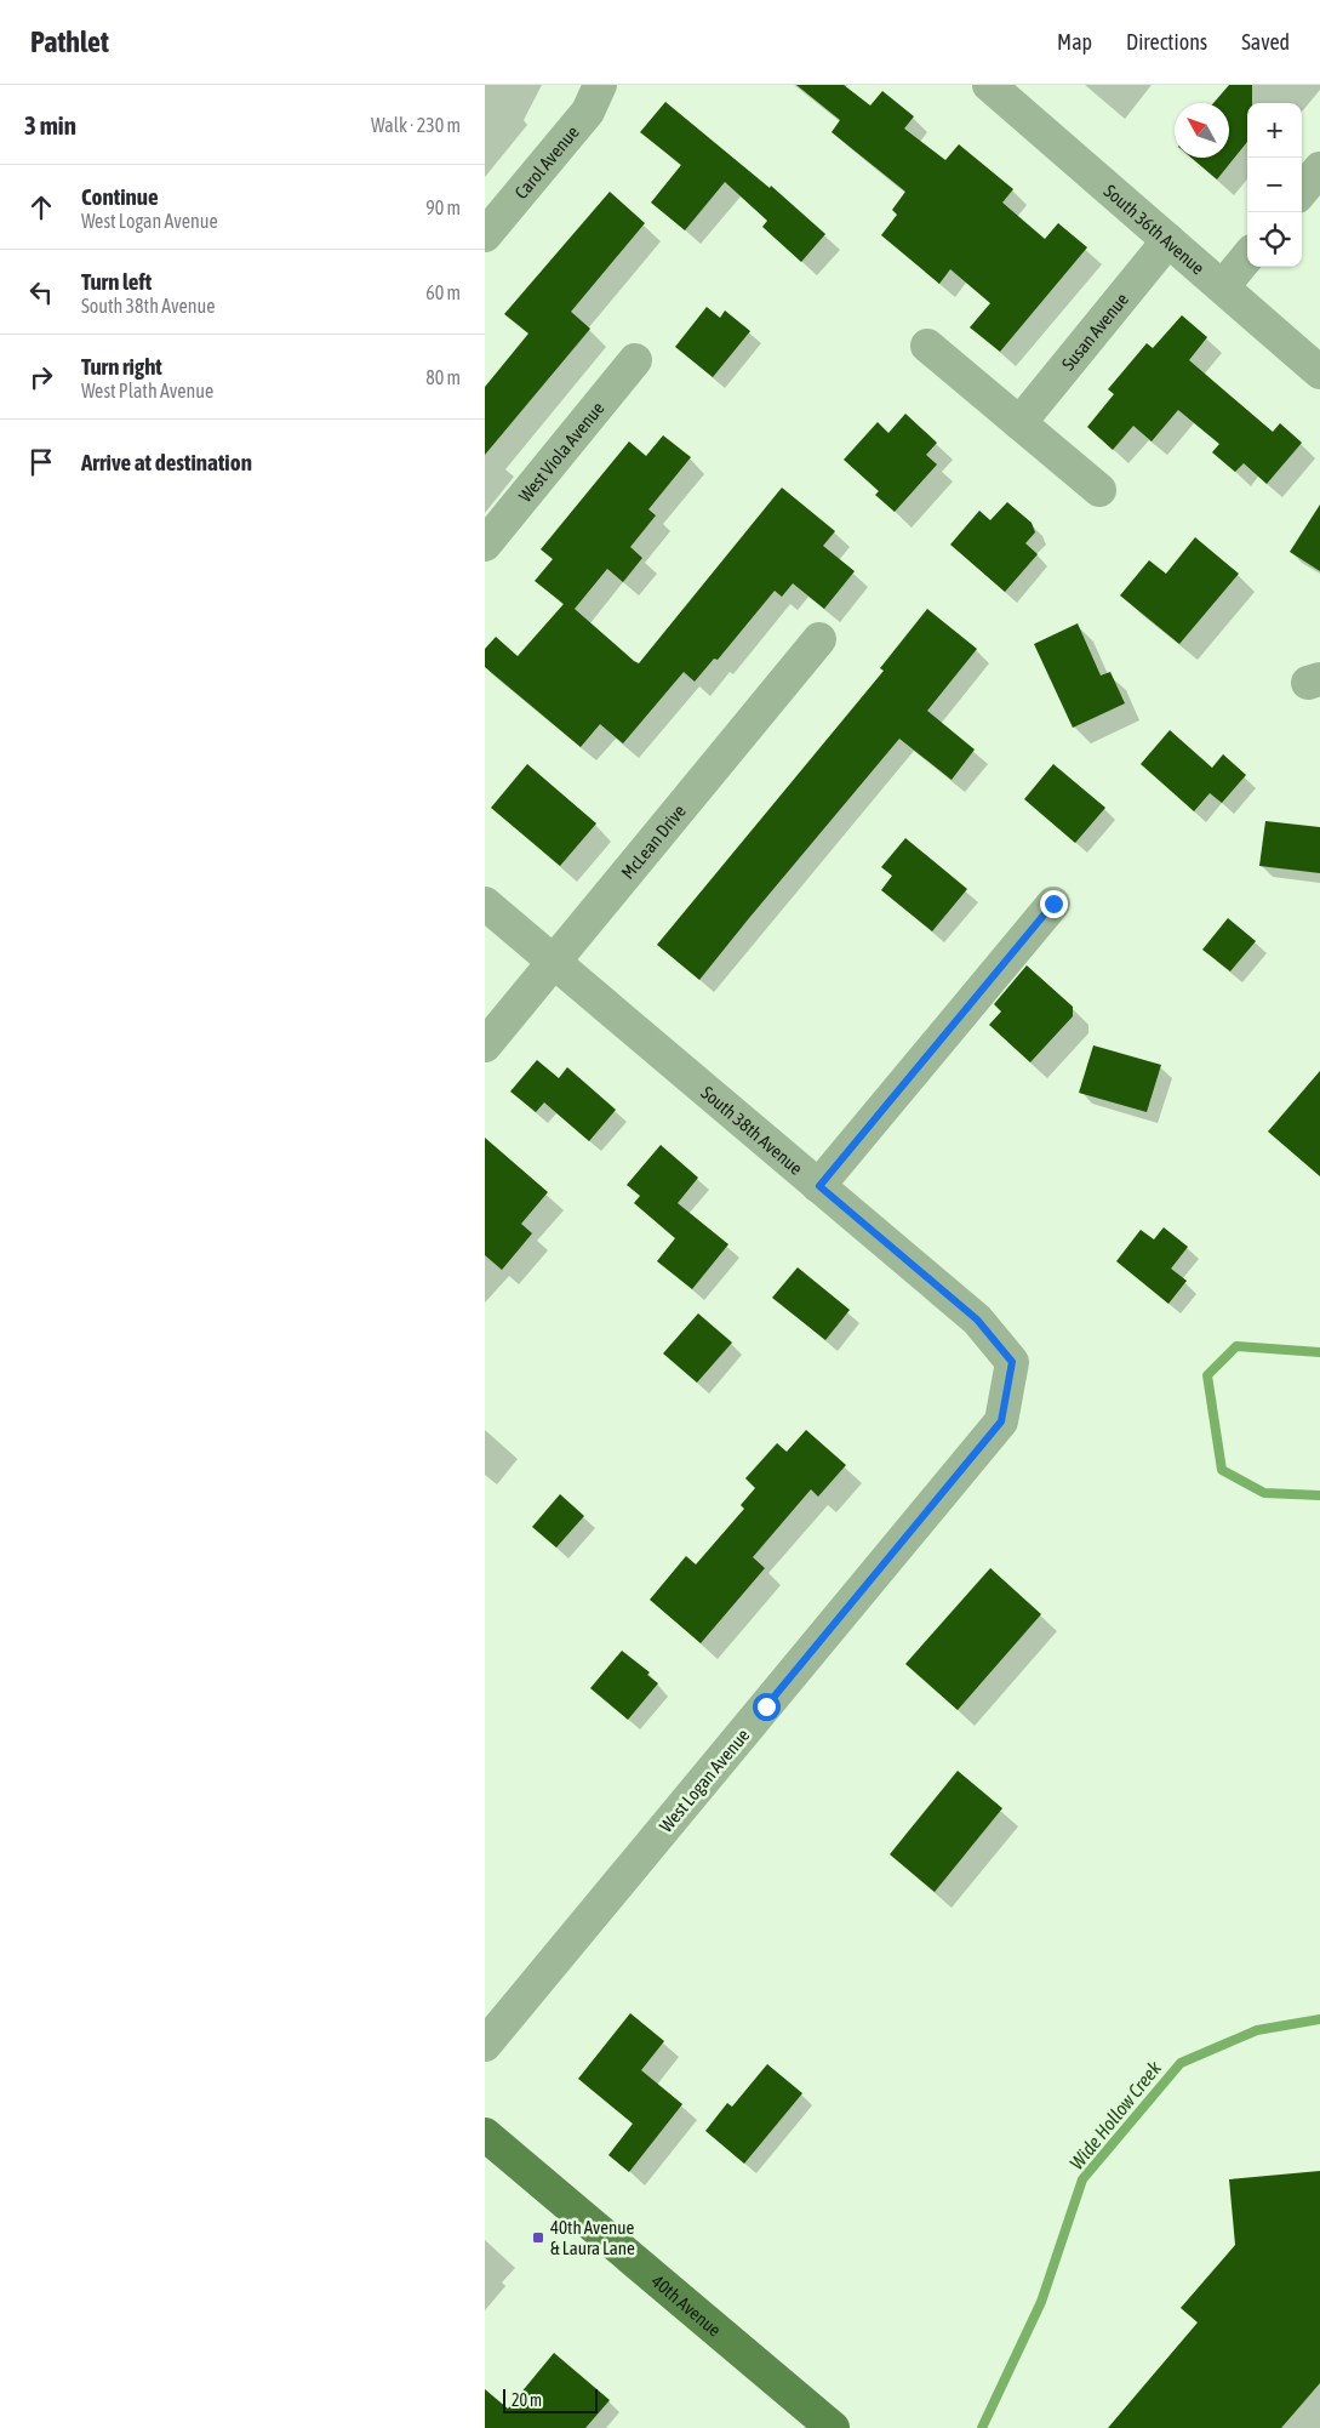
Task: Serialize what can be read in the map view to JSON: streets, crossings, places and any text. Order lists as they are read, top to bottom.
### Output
{
  "streets": {
    "main road": ["40th Avenue"],
    "street": [
      "Carol Avenue",
      "South 36th Avenue",
      "Susan Avenue",
      "West Viola Avenue",
      "McLean Drive",
      "South 38th Avenue",
      "West Logan Avenue"
    ]
  },
  "crossings": [
    ["South 36th Avenue", "Susan Avenue"],
    ["McLean Drive", "South 38th Avenue"],
    ["South 38th Avenue", "West Logan Avenue"]
  ],
  "water": ["Wide Hollow Creek"],
  "places": {
    "transit": ["40th Avenue & Laura Lane"]
  },
  "scale_bar": "20 m",
  "north": "top left",
  "page": {
    "header": "Pathlet",
    "nav": ["Map", "Directions", "Saved"],
    "heading": ["3 min", "Walk · 230 m"],
    "map_buttons": ["+", "−"],
    "list": [
      ["Continue", "West Logan Avenue", "90 m"],
      ["Turn left", "South 38th Avenue", "60 m"],
      ["Turn right", "West Plath Avenue", "80 m"],
      "Arrive at destination"
    ],
    "scale": "20 m"
  }
}
